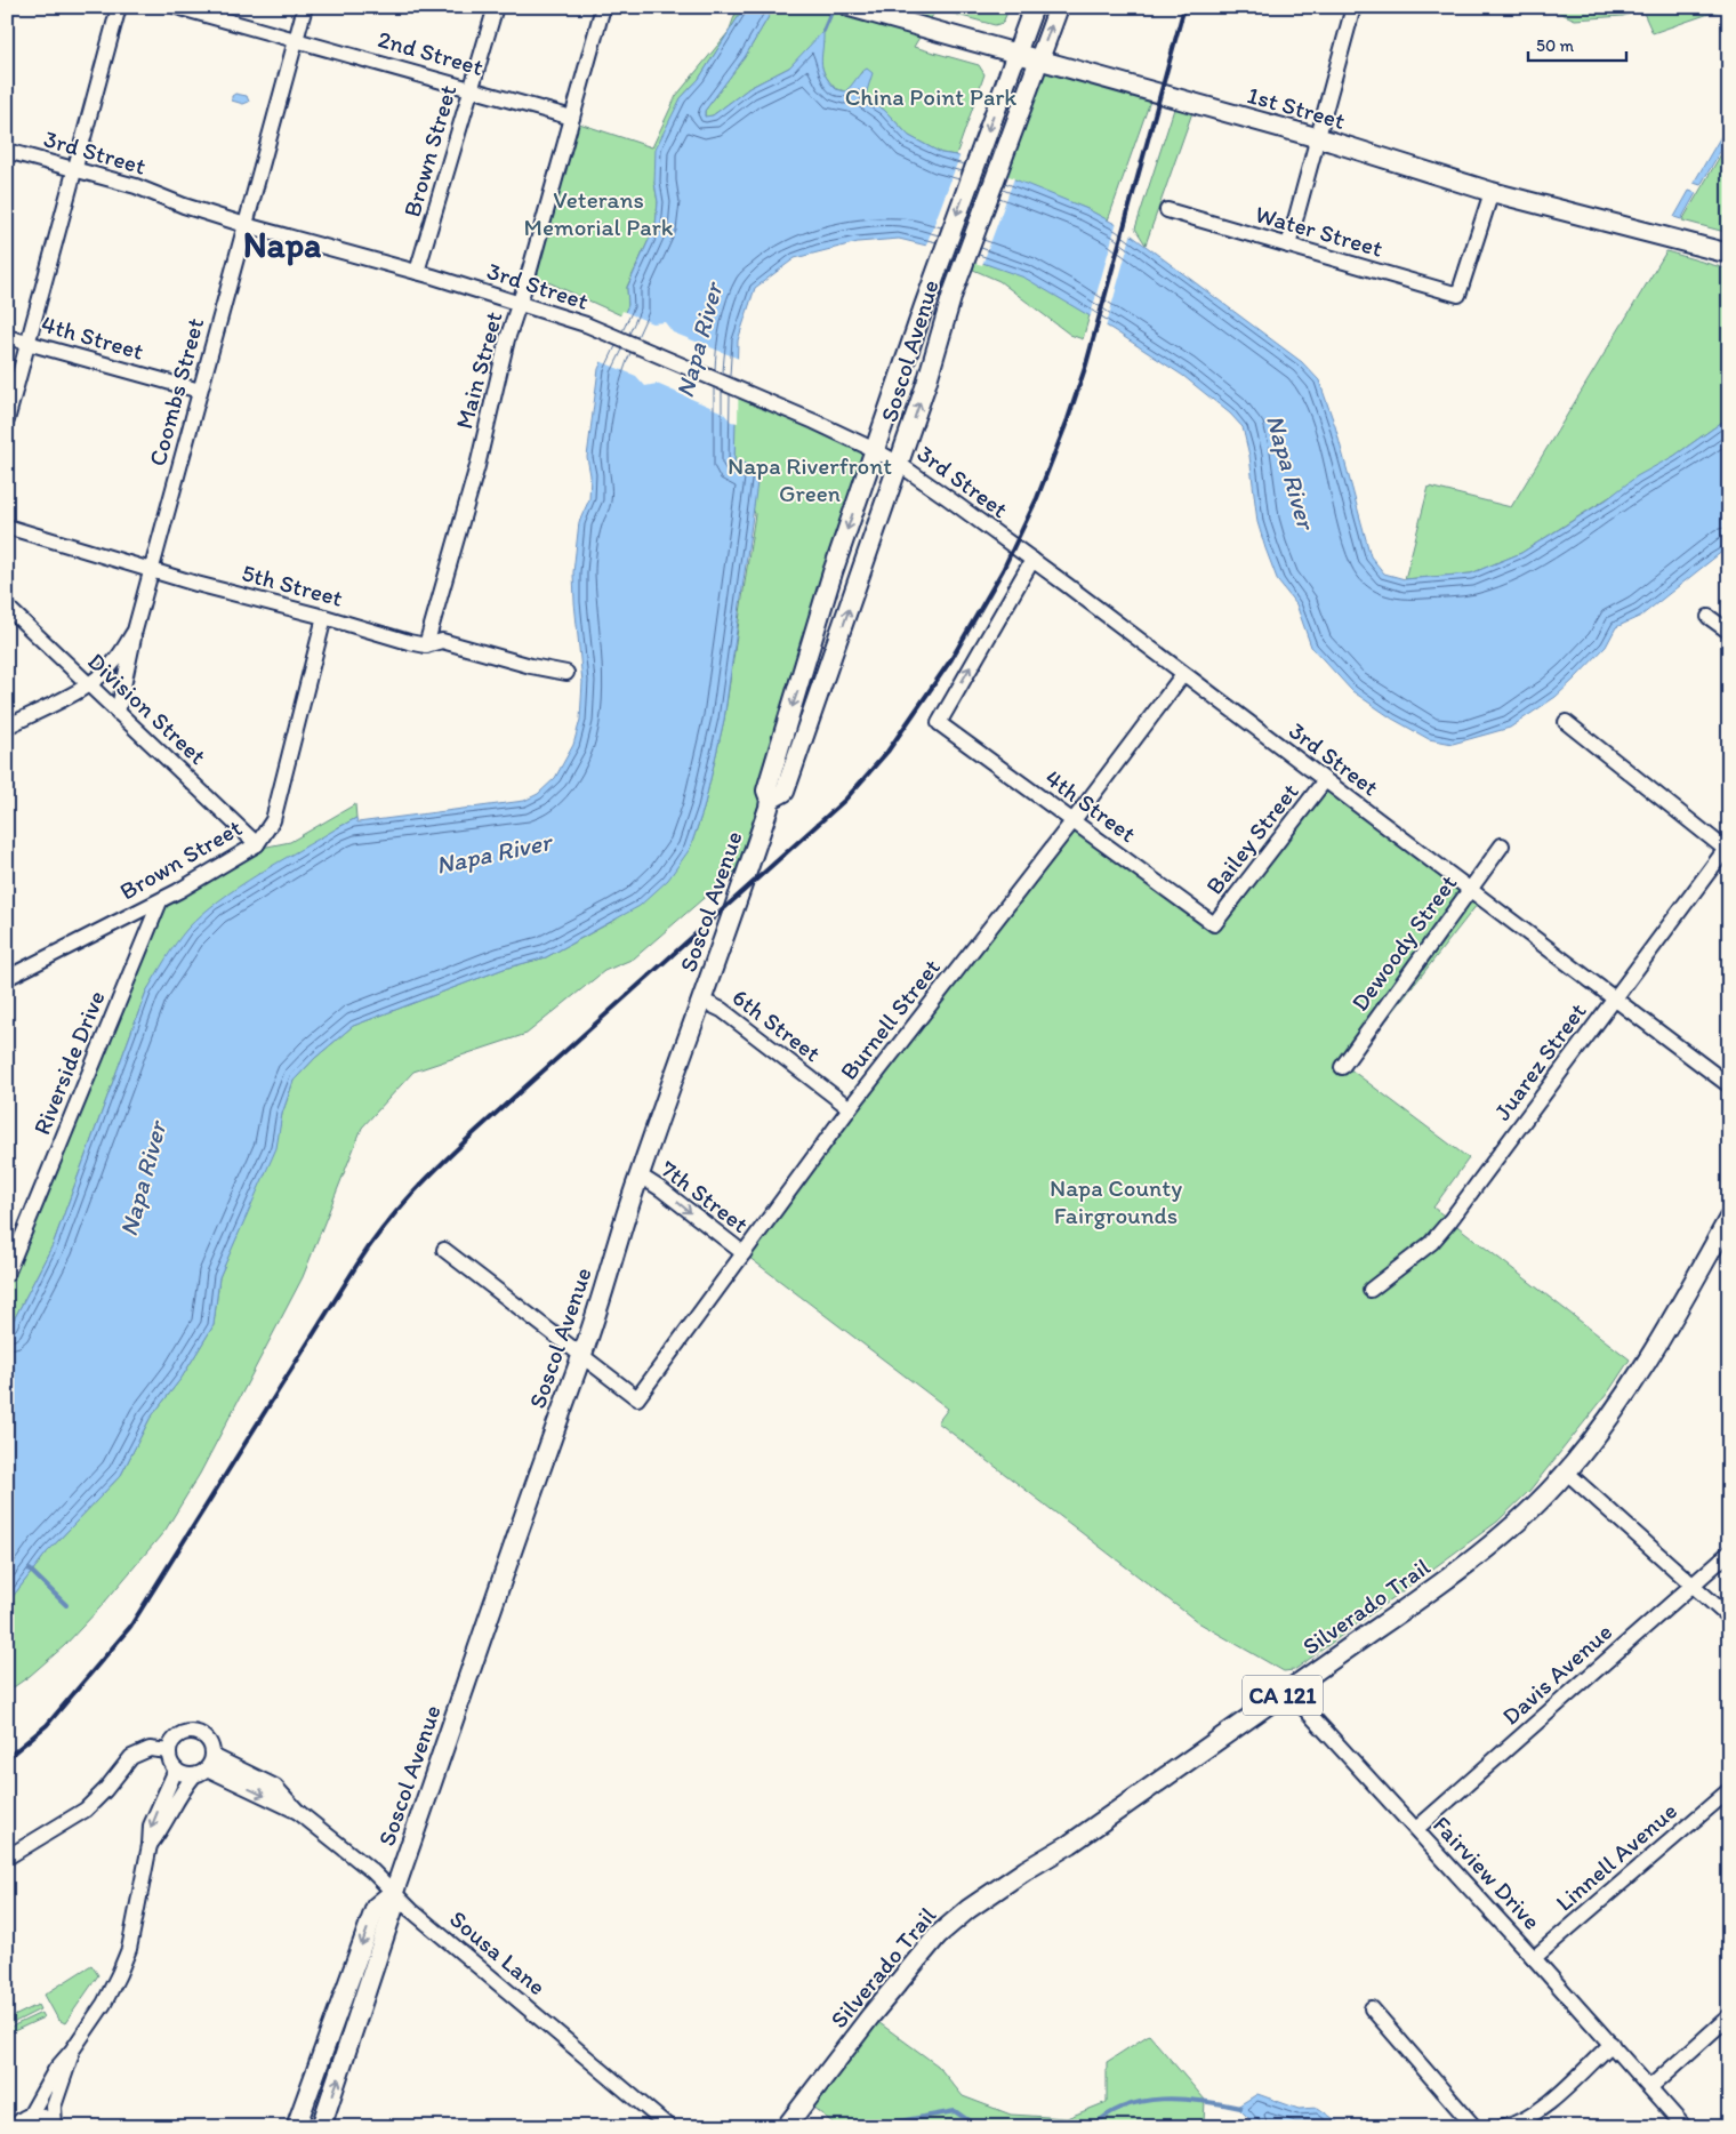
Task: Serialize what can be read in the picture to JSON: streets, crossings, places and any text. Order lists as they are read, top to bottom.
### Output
{
  "streets": {
    "main road": [
      "1st Street",
      "Soscol Avenue",
      "Silverado Trail",
      "CA 121"
    ],
    "street": [
      "2nd Street",
      "Brown Street",
      "3rd Street",
      "Water Street",
      "4th Street",
      "Main Street",
      "Coombs Street",
      "5th Street",
      "Division Street",
      "Bailey Street",
      "Dewoody Street",
      "Burnell Street",
      "6th Street",
      "Juarez Street",
      "Riverside Drive",
      "7th Street",
      "Davis Avenue",
      "Linnell Avenue",
      "Fairview Drive",
      "Sousa Lane"
    ]
  },
  "crossings": [
    ["2nd Street", "Brown Street"],
    ["2nd Street", "Main Street"],
    ["2nd Street", "Coombs Street"],
    ["1st Street", "Water Street"],
    ["1st Street", "Soscol Avenue"],
    ["Brown Street", "3rd Street"],
    ["Brown Street", "5th Street"],
    ["Brown Street", "Division Street"],
    ["Brown Street", "Riverside Drive"],
    ["3rd Street", "4th Street"],
    ["3rd Street", "Soscol Avenue"],
    ["3rd Street", "Main Street"],
    ["3rd Street", "Coombs Street"],
    ["3rd Street", "Bailey Street"],
    ["3rd Street", "Dewoody Street"],
    ["3rd Street", "Burnell Street"],
    ["3rd Street", "Juarez Street"],
    ["4th Street", "Coombs Street"],
    ["4th Street", "Bailey Street"],
    ["4th Street", "Burnell Street"],
    ["Soscol Avenue", "Burnell Street"],
    ["Soscol Avenue", "6th Street"],
    ["Soscol Avenue", "7th Street"],
    ["Soscol Avenue", "Sousa Lane"],
    ["Main Street", "5th Street"],
    ["Coombs Street", "5th Street"],
    ["Coombs Street", "Division Street"],
    ["Burnell Street", "6th Street"],
    ["Burnell Street", "7th Street"],
    ["Silverado Trail", "Fairview Drive"],
    ["Davis Avenue", "Fairview Drive"],
    ["Linnell Avenue", "Fairview Drive"]
  ],
  "one_way": ["7th Street"],
  "districts": ["Napa"],
  "water": ["Napa River"],
  "parks": [
    "China Point Park",
    "Veterans Memorial Park",
    "Napa Riverfront Green",
    "Napa County Fairgrounds"
  ],
  "scale_bar": "50 m"
}
